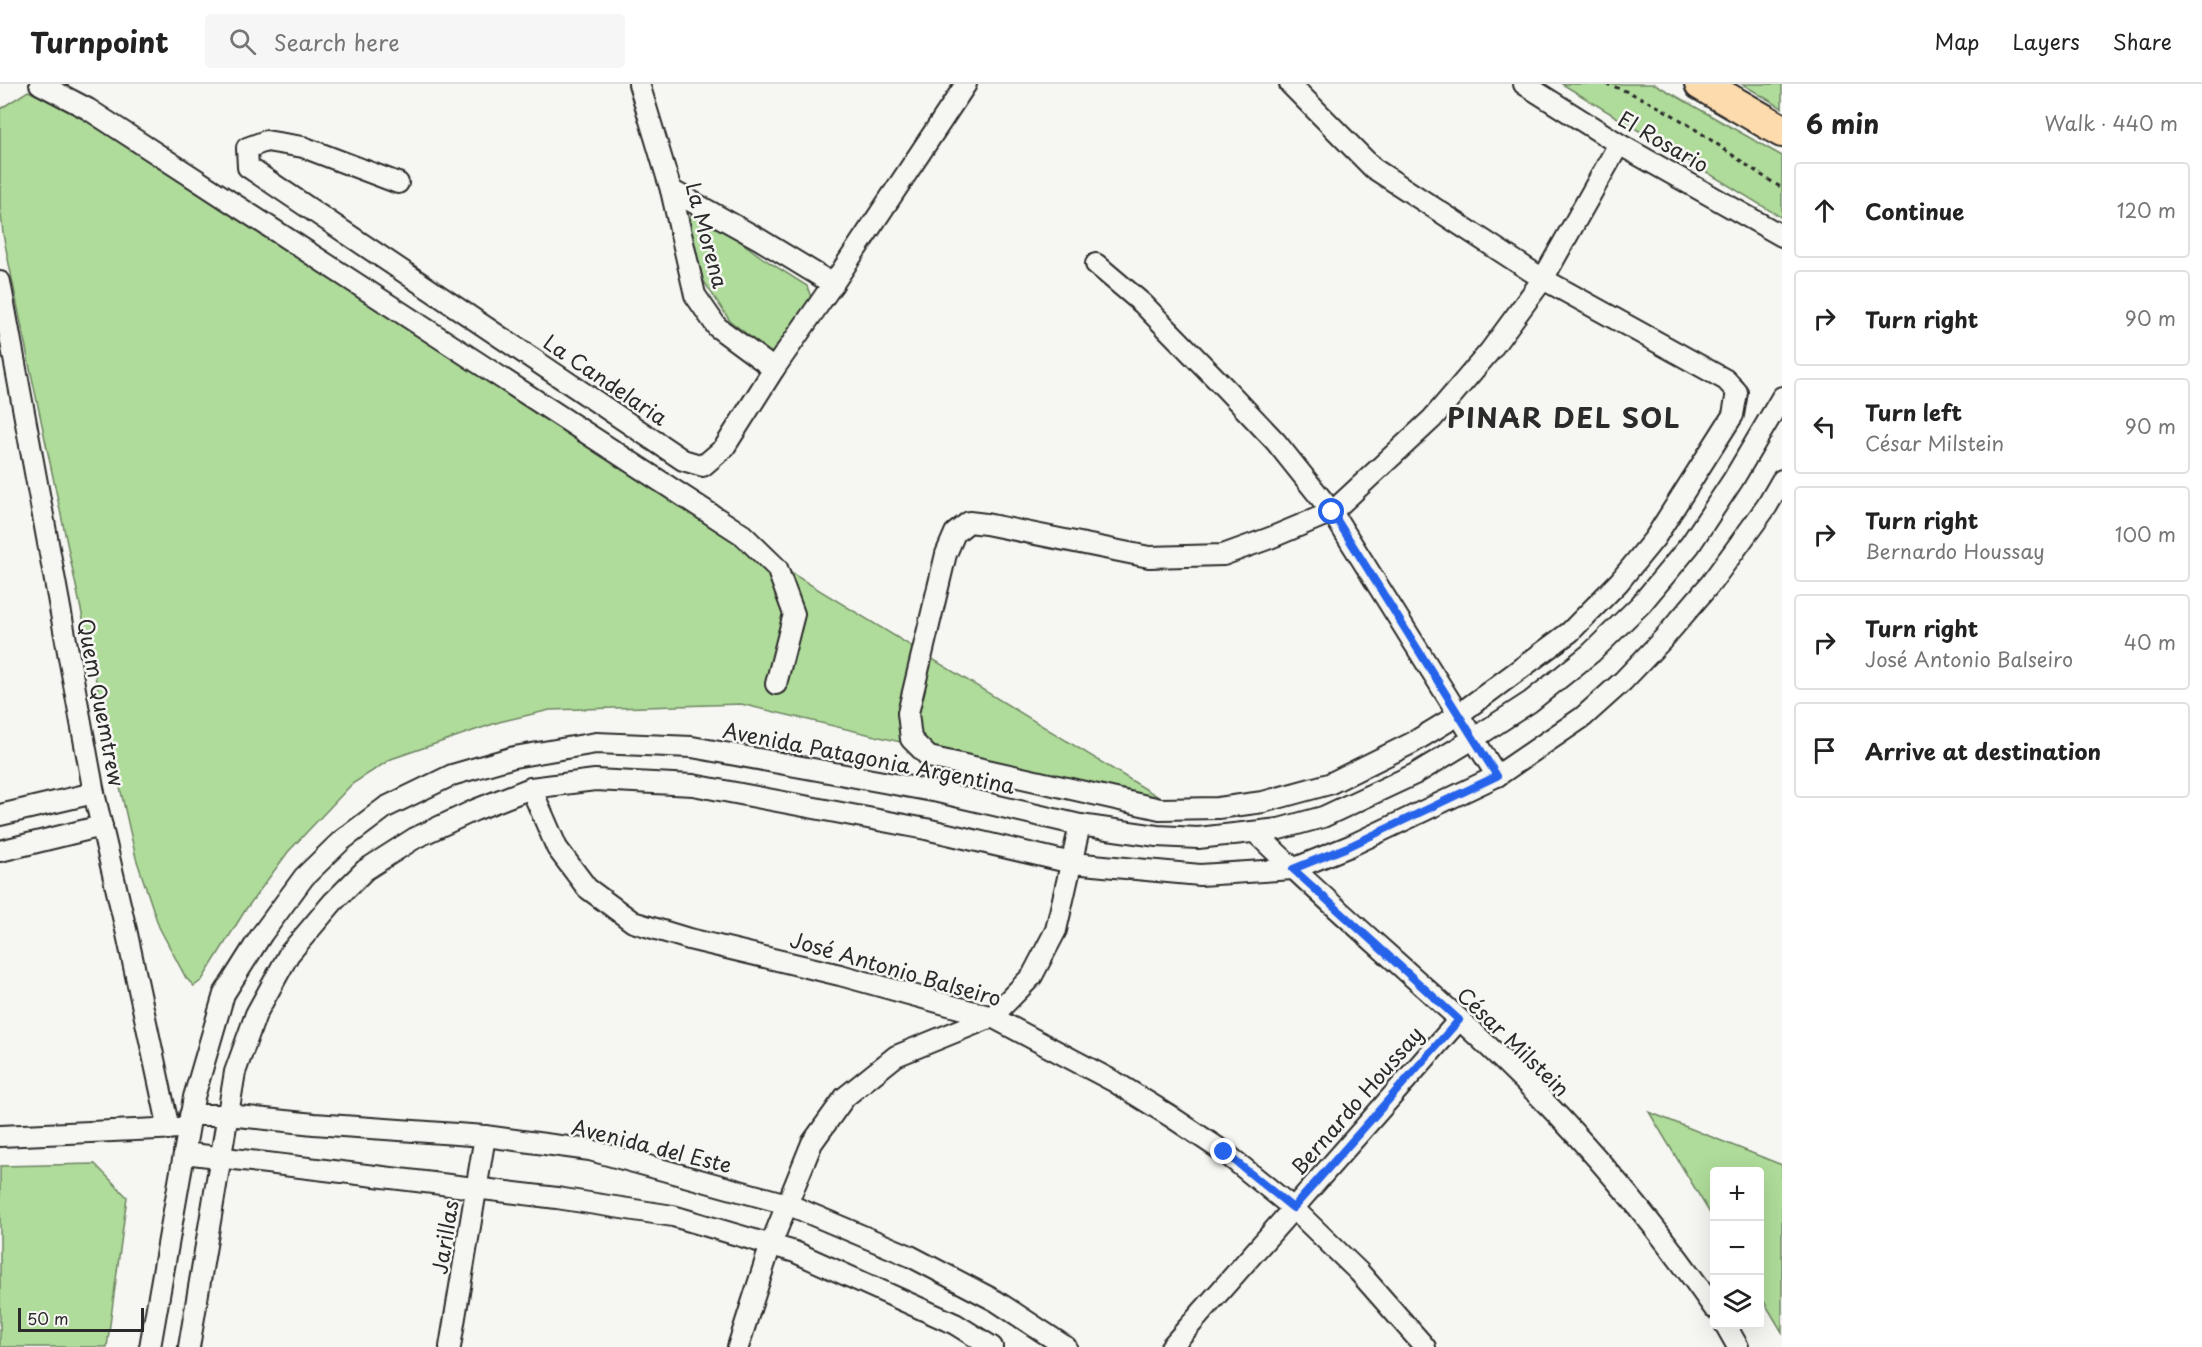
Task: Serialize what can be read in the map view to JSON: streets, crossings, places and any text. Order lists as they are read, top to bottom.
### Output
{
  "streets": {
    "street": [
      "El Rosario",
      "La Morena",
      "La Candelaria",
      "Quem Quemtrew",
      "Avenida Patagonia Argentina",
      "José Antonio Balseiro",
      "César Milstein",
      "Bernardo Houssay",
      "Avenida del Este",
      "Jarillas"
    ]
  },
  "crossings": [
    ["La Morena", "La Candelaria"],
    ["Quem Quemtrew", "Avenida Patagonia Argentina"],
    ["Quem Quemtrew", "Avenida del Este"],
    ["Avenida Patagonia Argentina", "César Milstein"],
    ["Avenida Patagonia Argentina", "Avenida del Este"],
    ["José Antonio Balseiro", "Bernardo Houssay"],
    ["César Milstein", "Bernardo Houssay"],
    ["Avenida del Este", "Jarillas"]
  ],
  "districts": ["PINAR DEL SOL"],
  "scale_bar": "50 m",
  "page": {
    "header": "Turnpoint",
    "search": "Search here",
    "nav": ["Map", "Layers", "Share"],
    "heading": ["6 min", "Walk · 440 m"],
    "list": [
      ["Continue", "120 m"],
      ["Turn right", "90 m"],
      ["Turn left", "César Milstein", "90 m"],
      ["Turn right", "Bernardo Houssay", "100 m"],
      ["Turn right", "José Antonio Balseiro", "40 m"],
      "Arrive at destination"
    ],
    "map_buttons": ["+", "−"],
    "scale": "50 m"
  }
}
